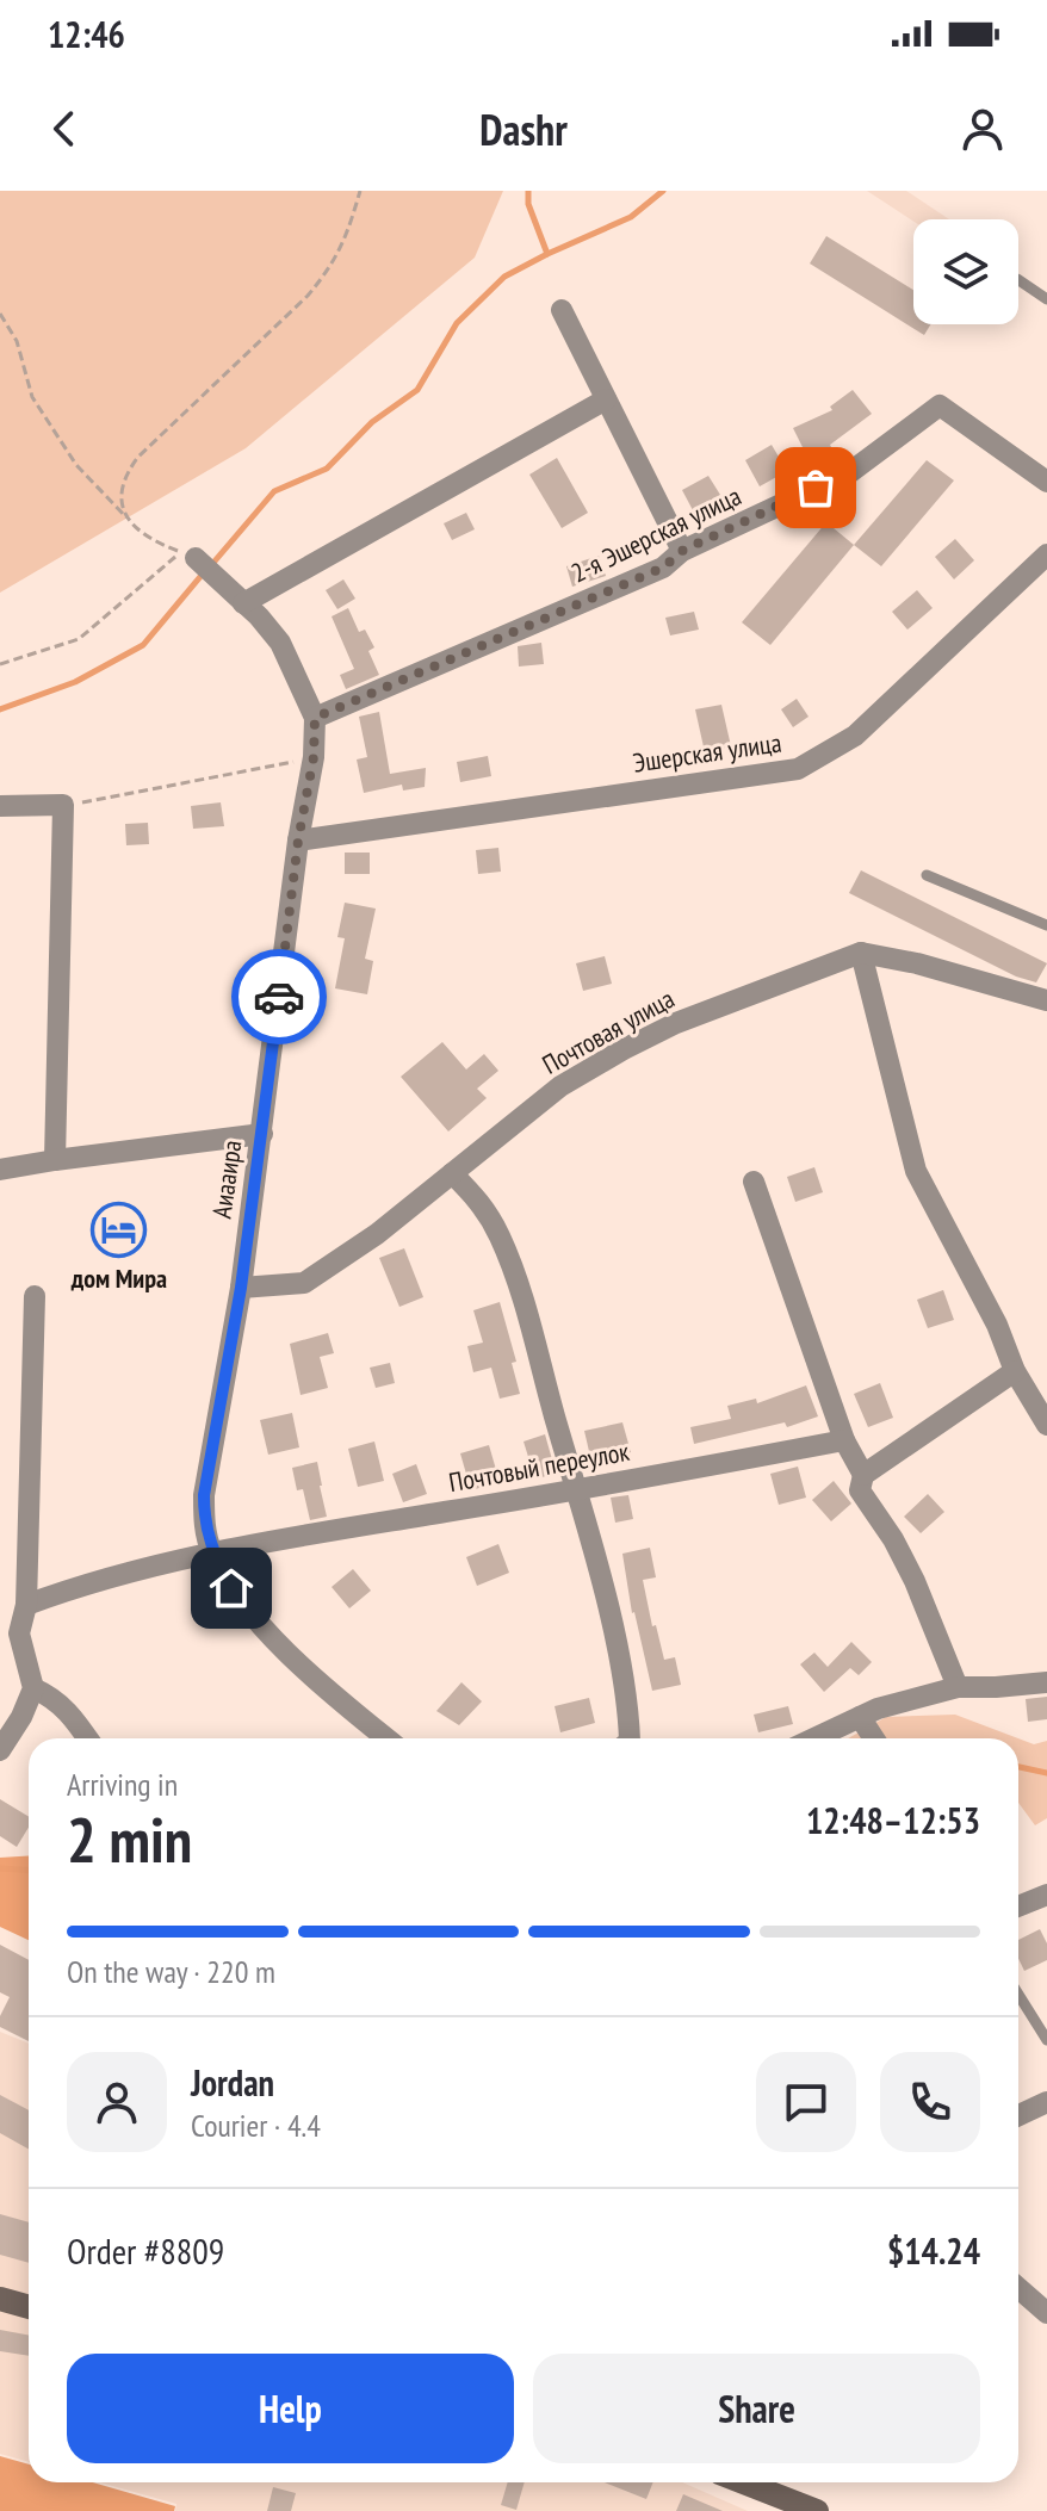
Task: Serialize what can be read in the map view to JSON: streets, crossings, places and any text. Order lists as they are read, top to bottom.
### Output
{
  "streets": {
    "street": [
      "2-я Эшерская улица",
      "Эшерская улица",
      "Почтовая улица",
      "Аиааира",
      "Почтовый переулок"
    ]
  },
  "crossings": [
    ["2-я Эшерская улица", "Аиааира"],
    ["Эшерская улица", "Аиааира"],
    ["Почтовая улица", "Аиааира"],
    ["Аиааира", "Почтовый переулок"]
  ],
  "places": {
    "hotel": ["дом Мира"]
  },
  "page": {
    "status": "12:46",
    "header": "Dashr",
    "heading": ["2 min", "Arriving in", "12:48–12:53"],
    "panel": [
      "Jordan",
      "Courier · 4.4",
      "Order #8809",
      "$14.24"
    ],
    "bar": "On the way · 220 m",
    "buttons": ["Help", "Share"]
  }
}
